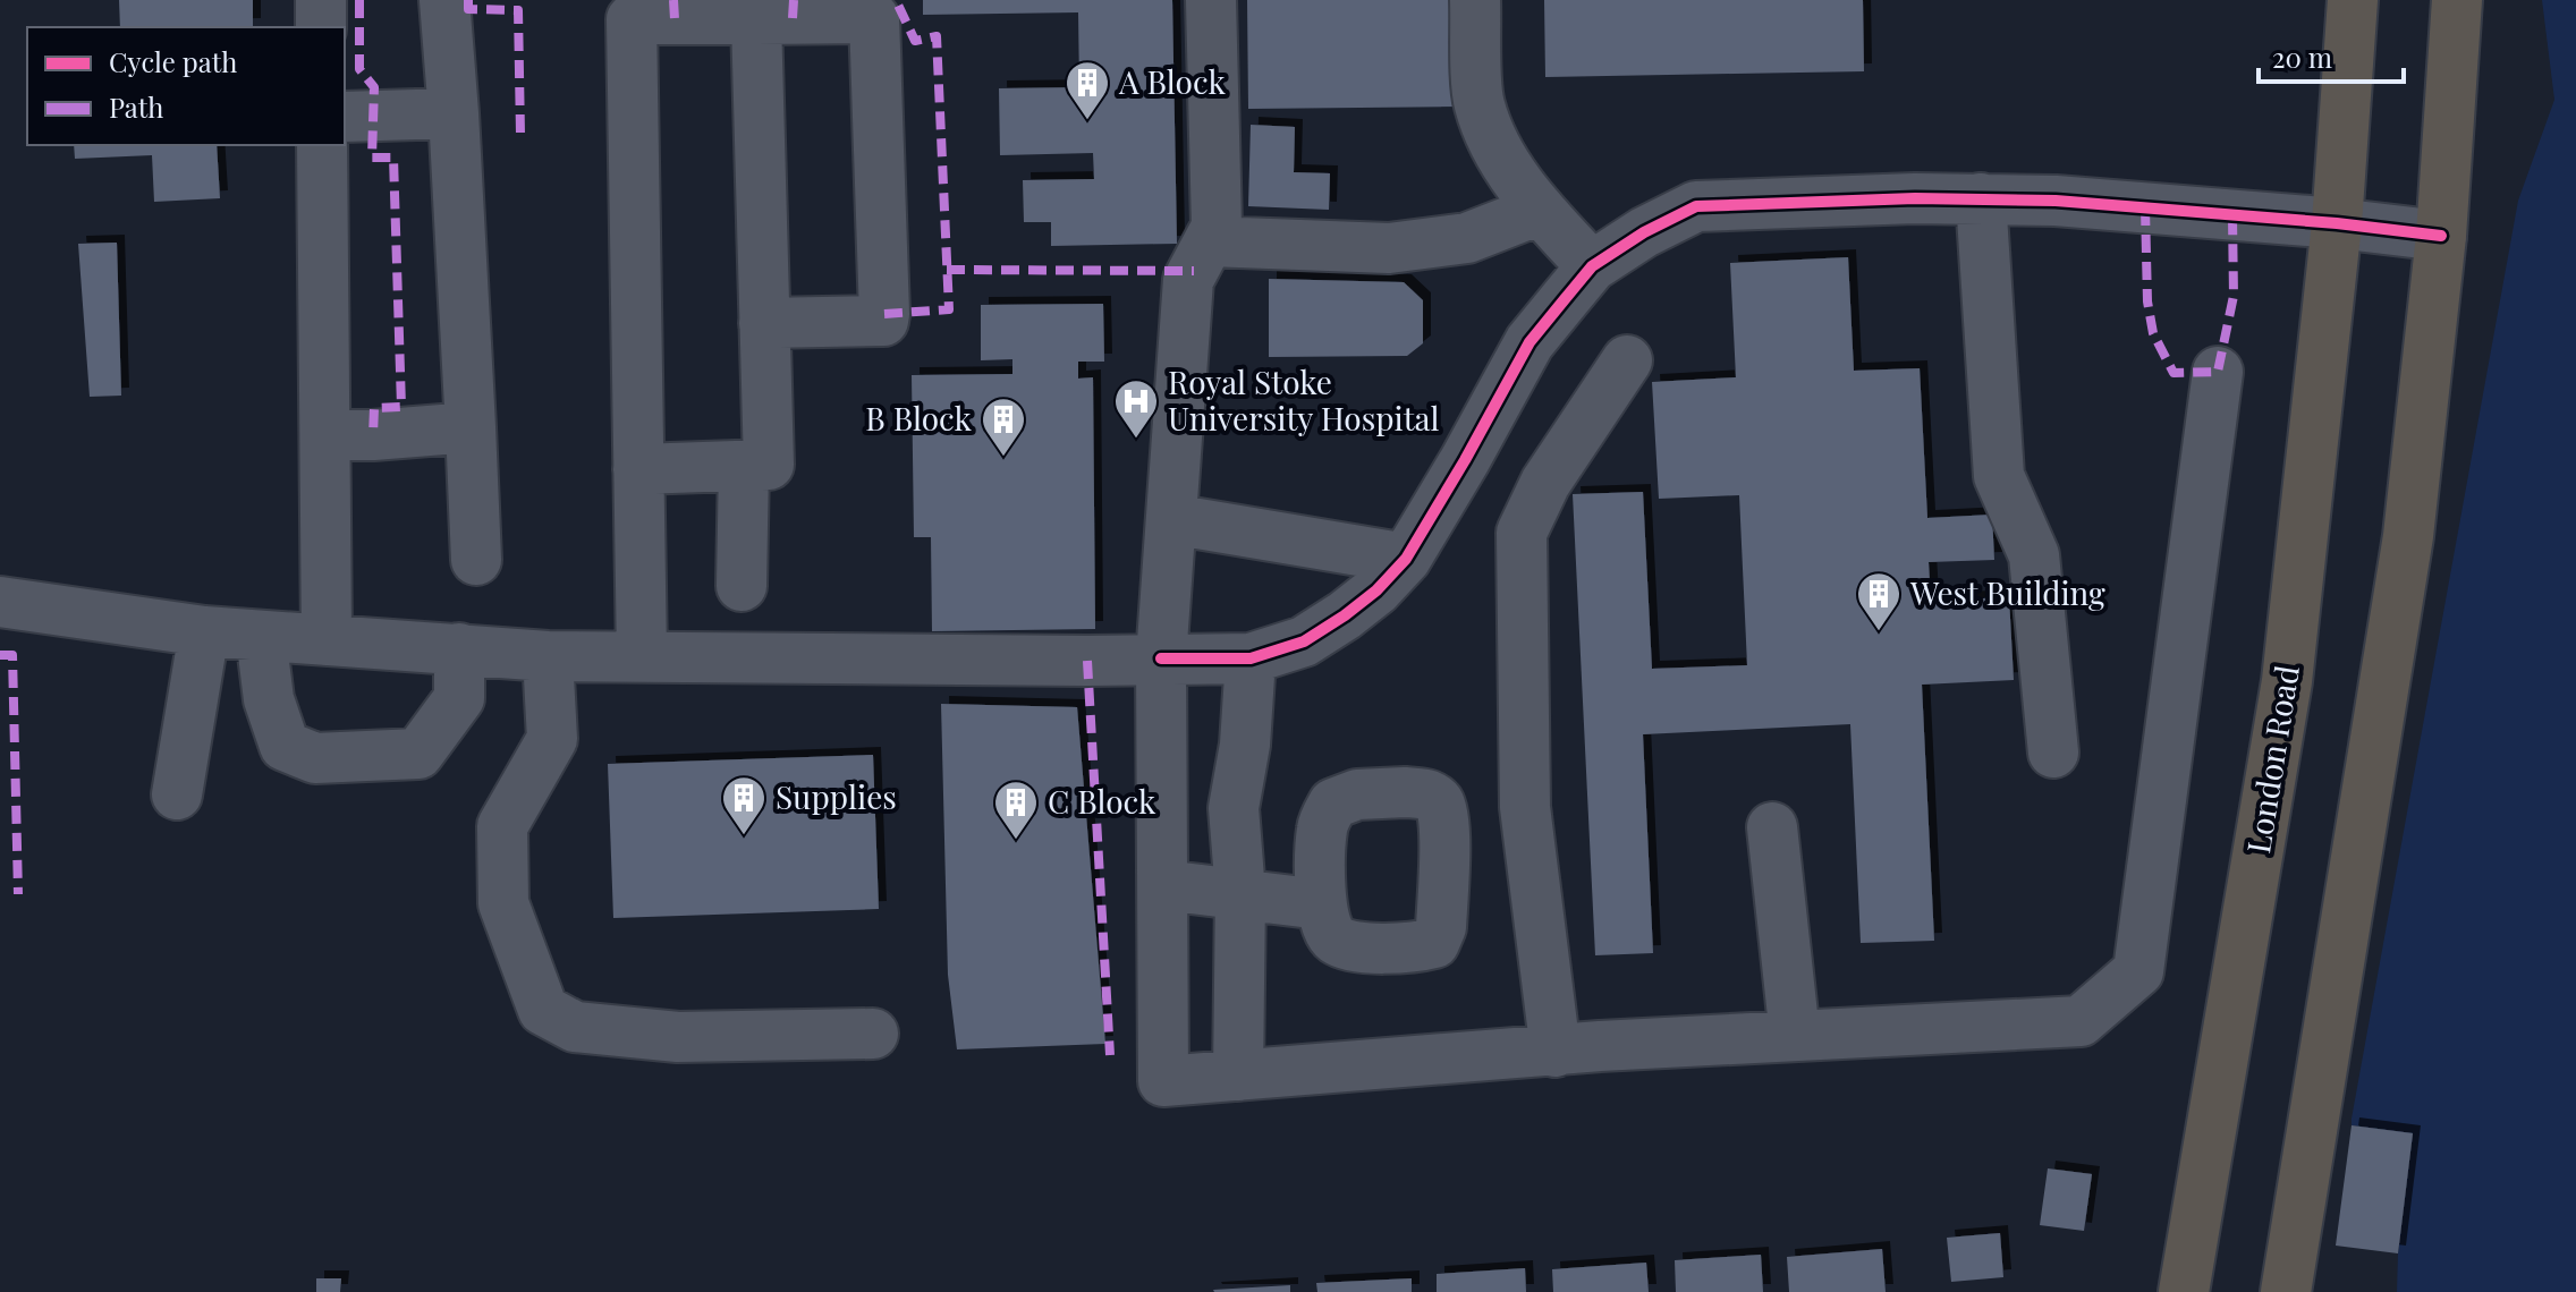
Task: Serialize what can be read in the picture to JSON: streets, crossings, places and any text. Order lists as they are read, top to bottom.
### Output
{
  "streets": {
    "highway": ["London Road"]
  },
  "places": {
    "building": [
      "A Block",
      "B Block",
      "West Building",
      "Supplies",
      "C Block"
    ],
    "hospital": ["Royal Stoke University Hospital"]
  },
  "legend": ["Cycle path", "Path"],
  "scale_bar": "20 m"
}
